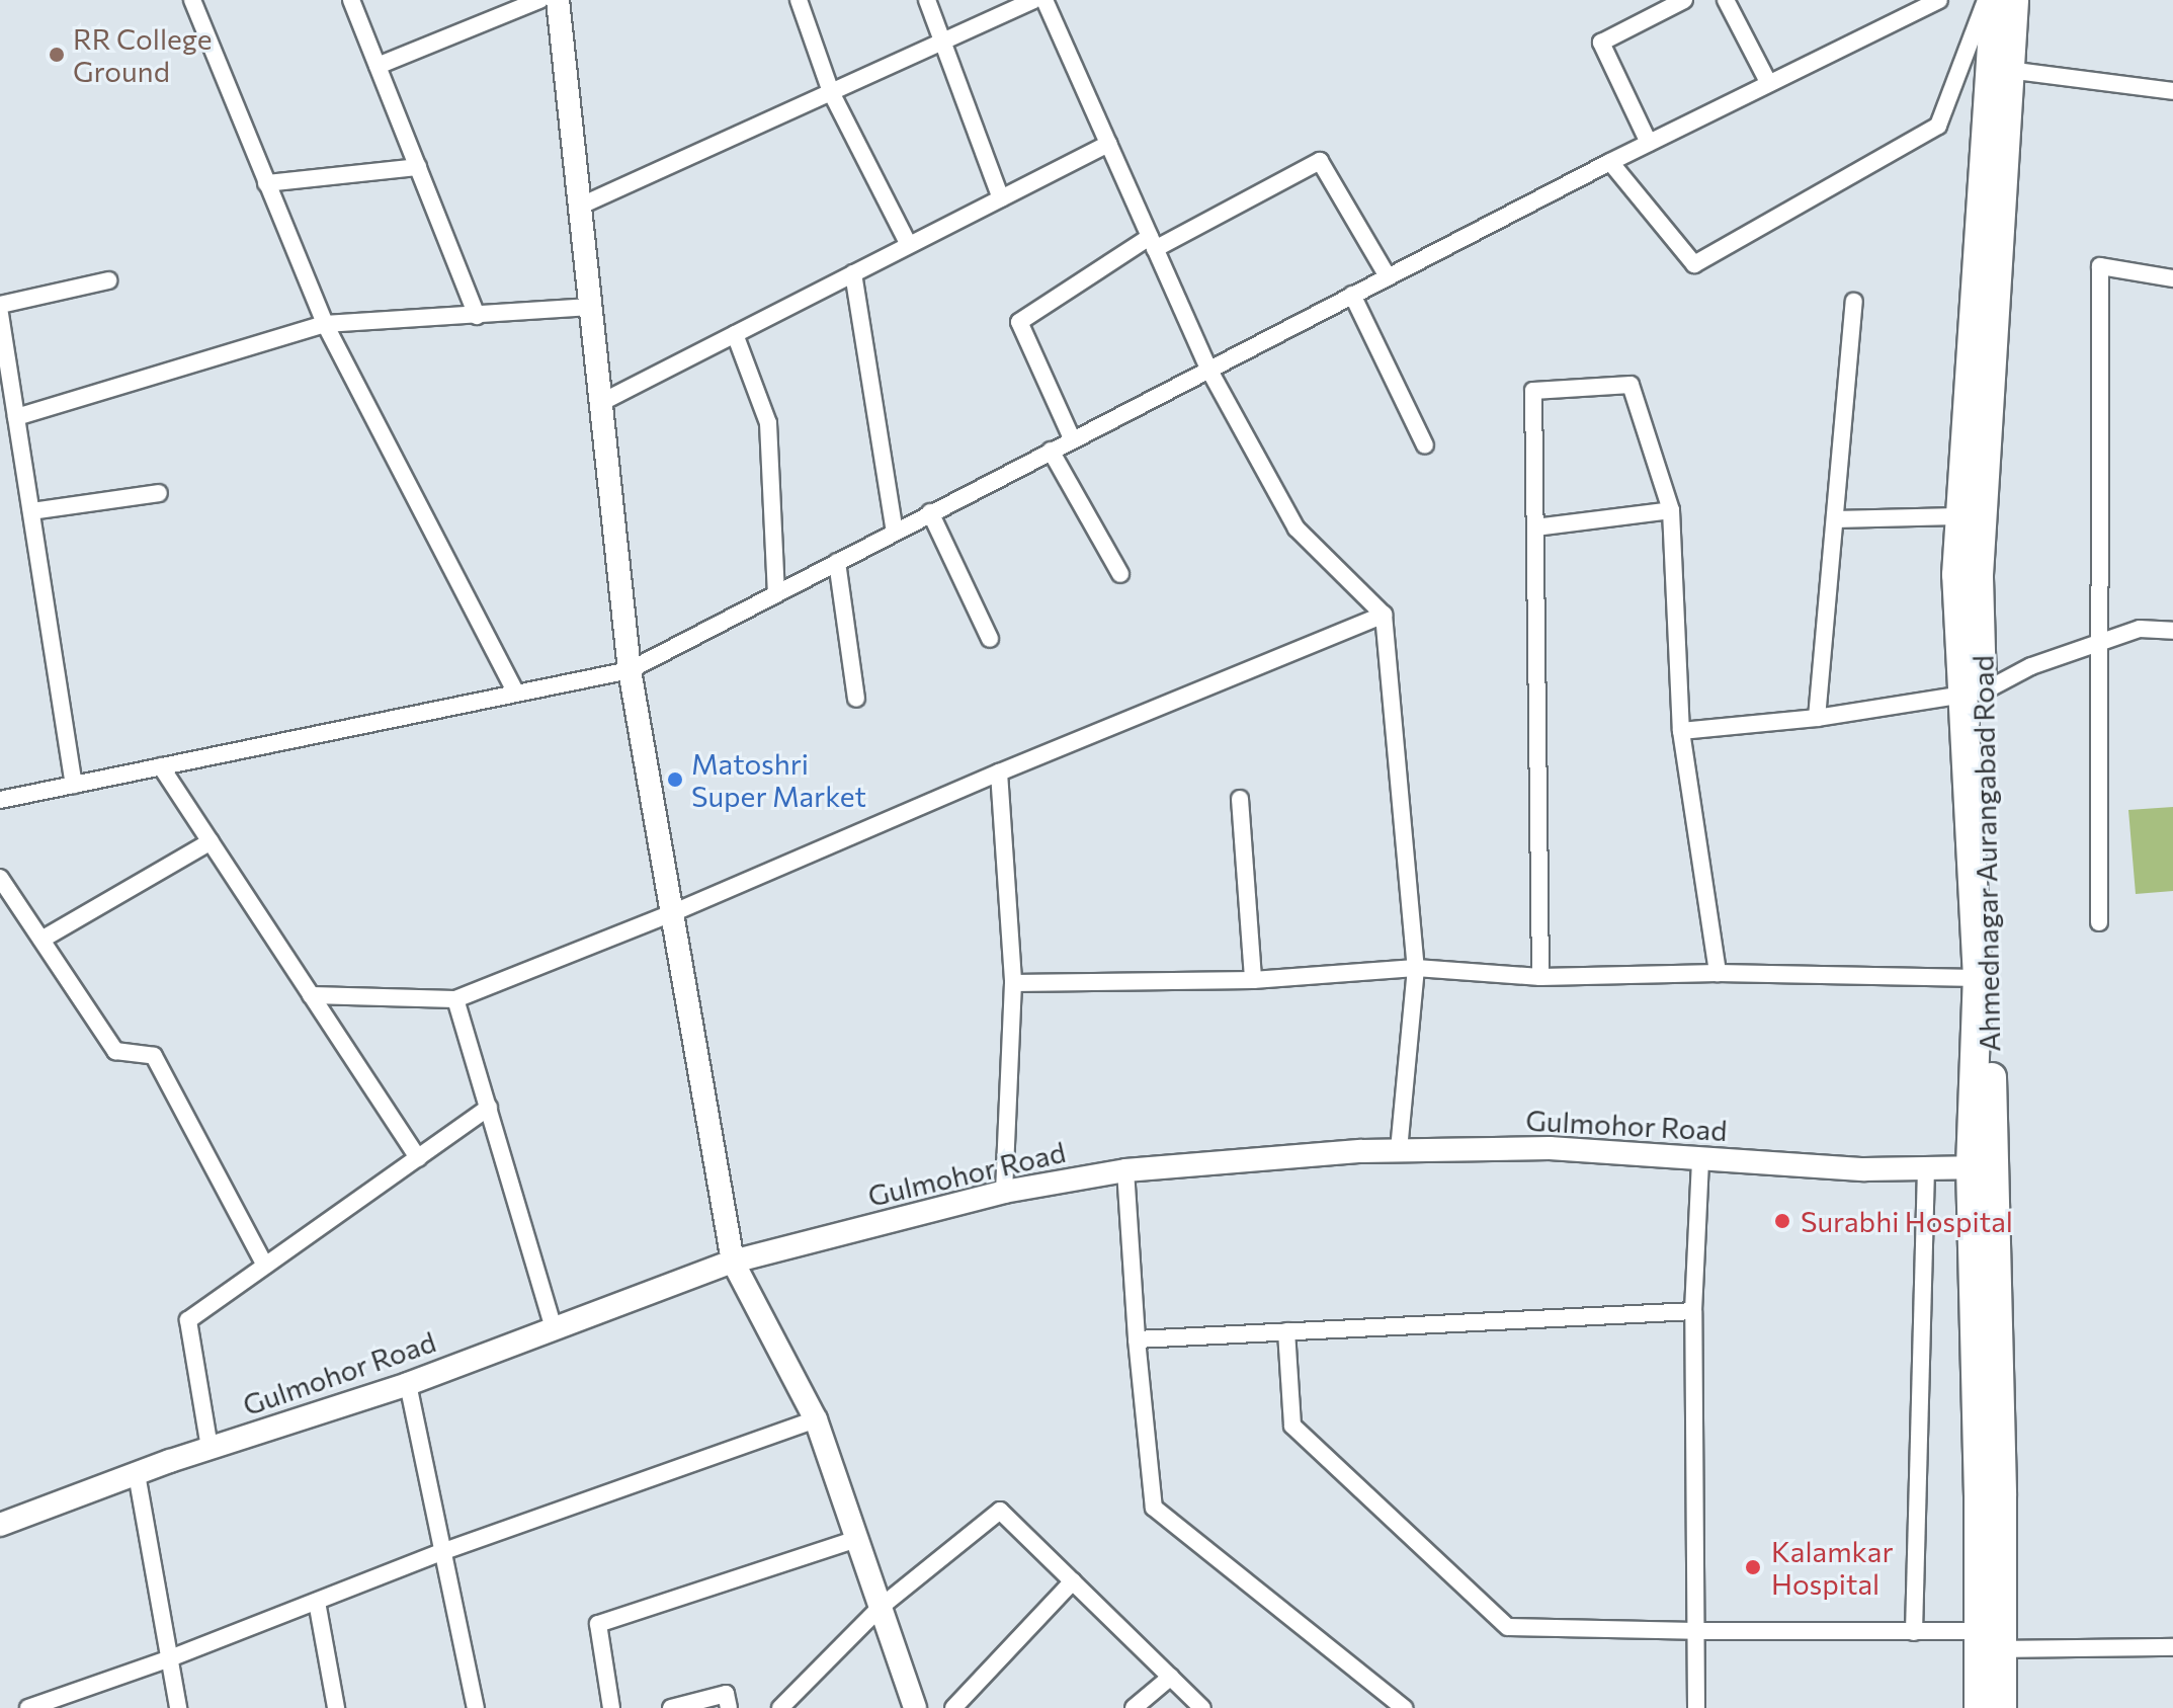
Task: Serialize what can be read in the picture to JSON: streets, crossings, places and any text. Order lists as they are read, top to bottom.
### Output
{
  "streets": {
    "highway": ["Ahmednagar Aurangabad Road"],
    "street": ["Gulmohor Road"]
  },
  "crossings": [
    ["Ahmednagar Aurangabad Road", "Gulmohor Road"]
  ],
  "places": [
    "RR College Ground",
    "Matoshri Super Market",
    "Surabhi Hospital",
    "Kalamkar Hospital"
  ]
}
